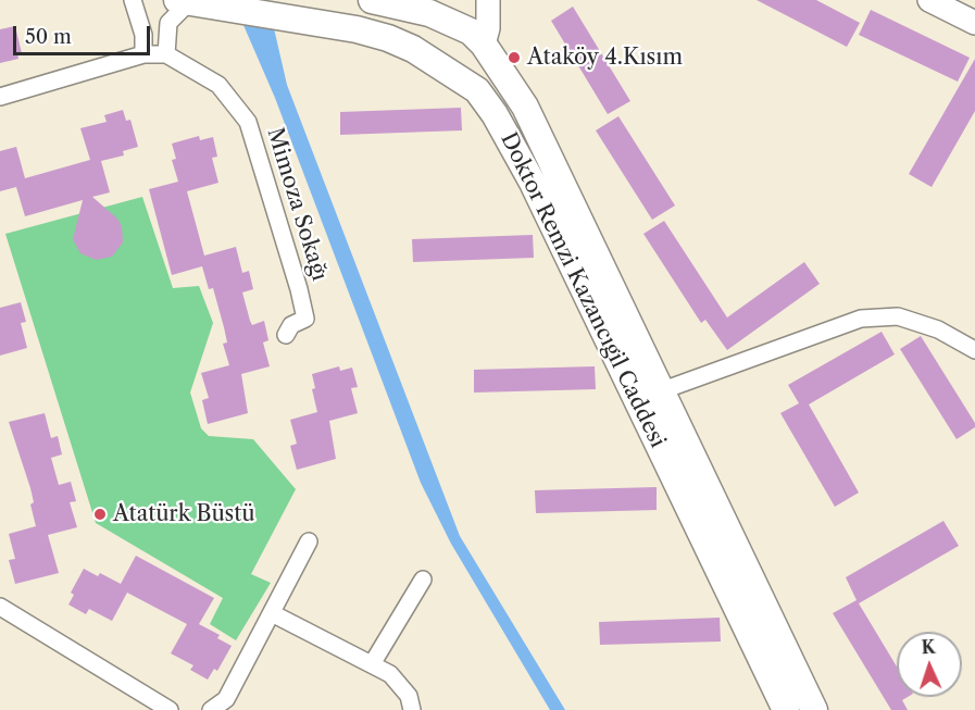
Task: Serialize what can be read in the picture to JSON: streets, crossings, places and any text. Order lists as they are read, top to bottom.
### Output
{
  "streets": {
    "main road": ["Doktor Remzi Kazancıgil Caddesi"],
    "street": ["Mimoza Sokağı"]
  },
  "places": ["Ataköy 4.Kısım", "Atatürk Büstü"],
  "scale_bar": "50 m",
  "north": "top"
}
